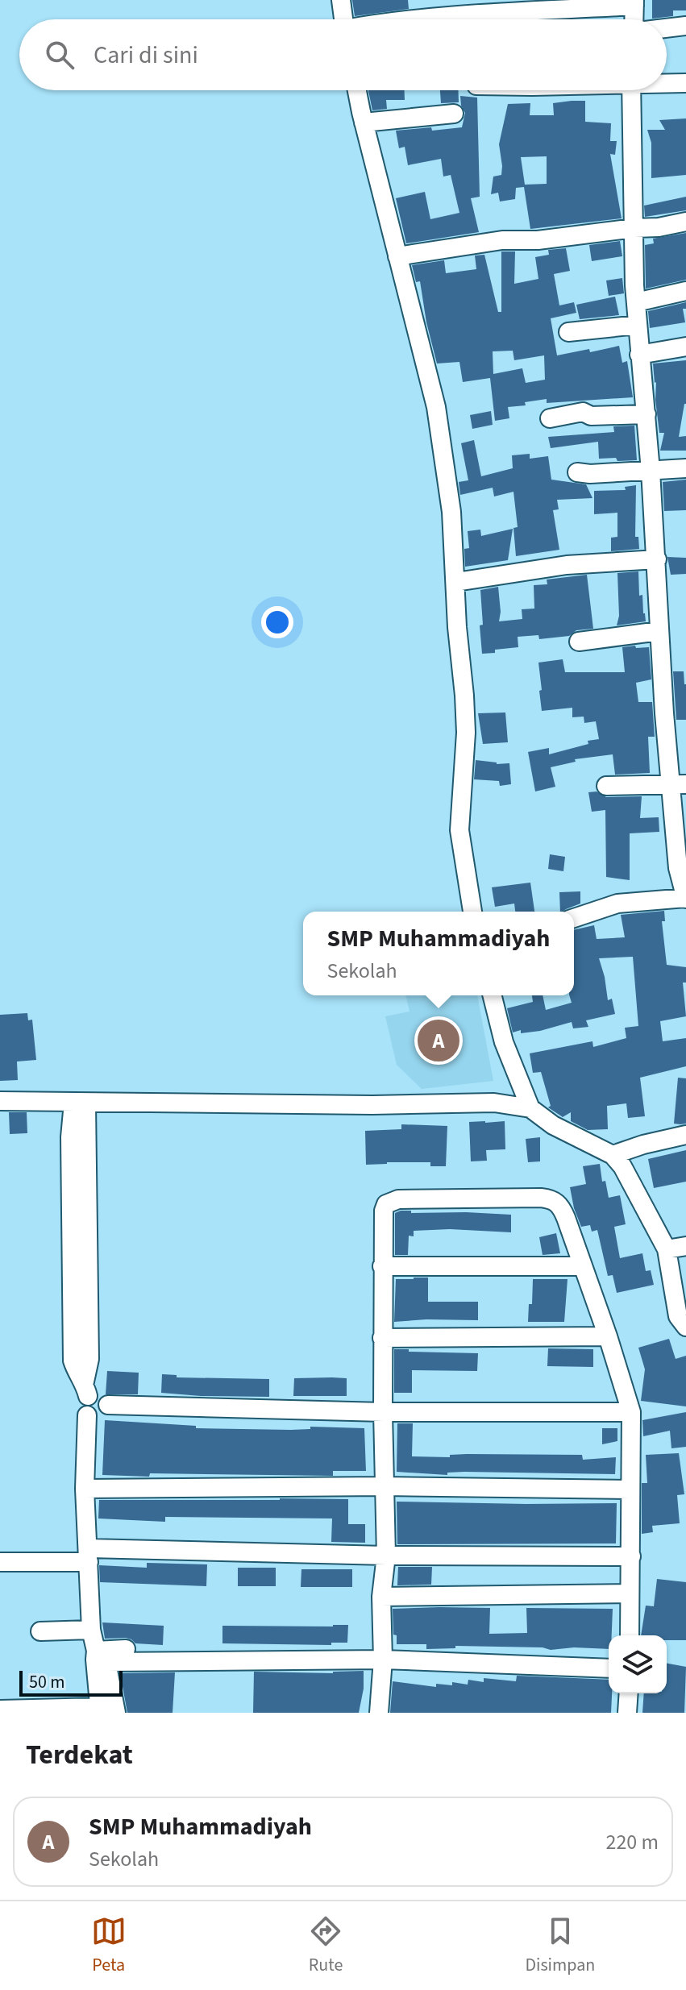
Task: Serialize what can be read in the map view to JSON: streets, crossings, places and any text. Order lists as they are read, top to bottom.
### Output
{
  "scale_bar": "50 m",
  "page": {
    "search": "Cari di sini",
    "popup": ["SMP Muhammadiyah", "Sekolah"],
    "pins": "A",
    "scale": "50 m",
    "heading": "Terdekat",
    "list": [
      {
        "mark": "A",
        "name": "SMP Muhammadiyah",
        "note": "Sekolah",
        "value": "220 m"
      }
    ],
    "nav": ["Peta", "Rute", "Disimpan"]
  }
}
